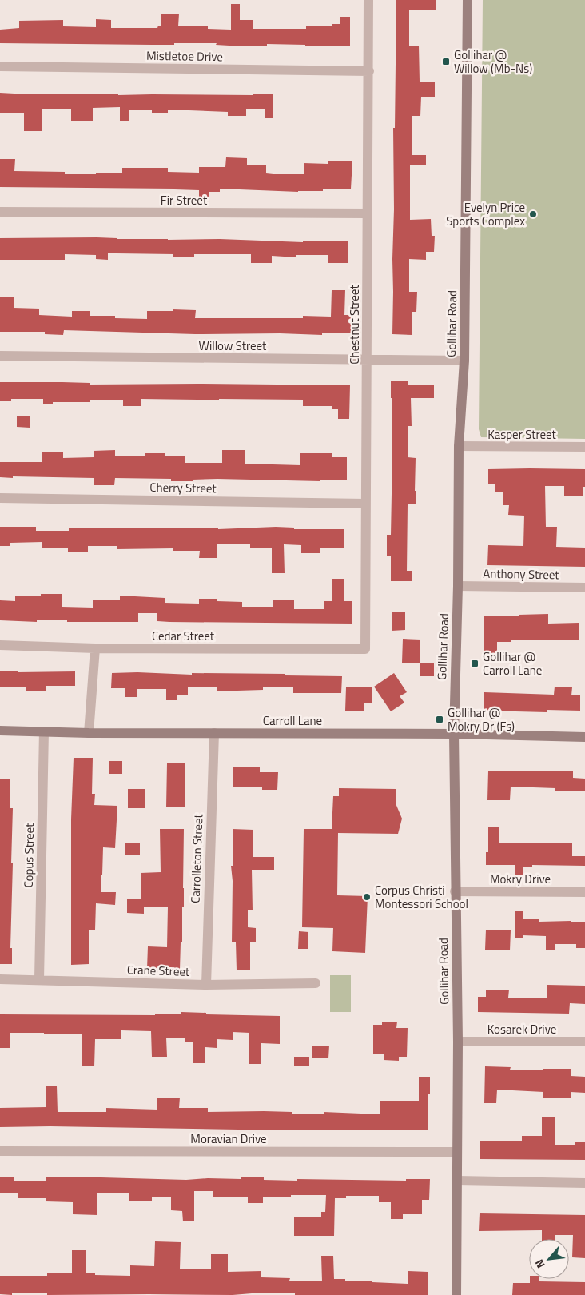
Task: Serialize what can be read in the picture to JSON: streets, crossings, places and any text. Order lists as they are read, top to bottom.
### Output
{
  "streets": {
    "main road": ["Gollihar Road", "Carroll Lane"],
    "street": [
      "Mistletoe Drive",
      "Fir Street",
      "Chestnut Street",
      "Willow Street",
      "Kasper Street",
      "Cherry Street",
      "Anthony Street",
      "Cedar Street",
      "Copus Street",
      "Carrolleton Street",
      "Mokry Drive",
      "Crane Street",
      "Kosarek Drive",
      "Moravian Drive"
    ]
  },
  "crossings": [
    ["Mistletoe Drive", "Chestnut Street"],
    ["Fir Street", "Chestnut Street"],
    ["Gollihar Road", "Willow Street"],
    ["Gollihar Road", "Kasper Street"],
    ["Gollihar Road", "Anthony Street"],
    ["Gollihar Road", "Carroll Lane"],
    ["Gollihar Road", "Mokry Drive"],
    ["Gollihar Road", "Kosarek Drive"],
    ["Gollihar Road", "Moravian Drive"],
    ["Chestnut Street", "Willow Street"],
    ["Chestnut Street", "Cherry Street"],
    ["Chestnut Street", "Cedar Street"],
    ["Carroll Lane", "Copus Street"],
    ["Carroll Lane", "Carrolleton Street"],
    ["Copus Street", "Crane Street"],
    ["Carrolleton Street", "Crane Street"]
  ],
  "places": {
    "transit": ["Gollihar @ Willow (Mb-Ns)", "Gollihar @ Carroll Lane", "Gollihar @ Mokry Dr (Fs)"],
    "other": ["Evelyn Price Sports Complex", "Corpus Christi Montessori School"]
  },
  "north": "bottom left"
}
